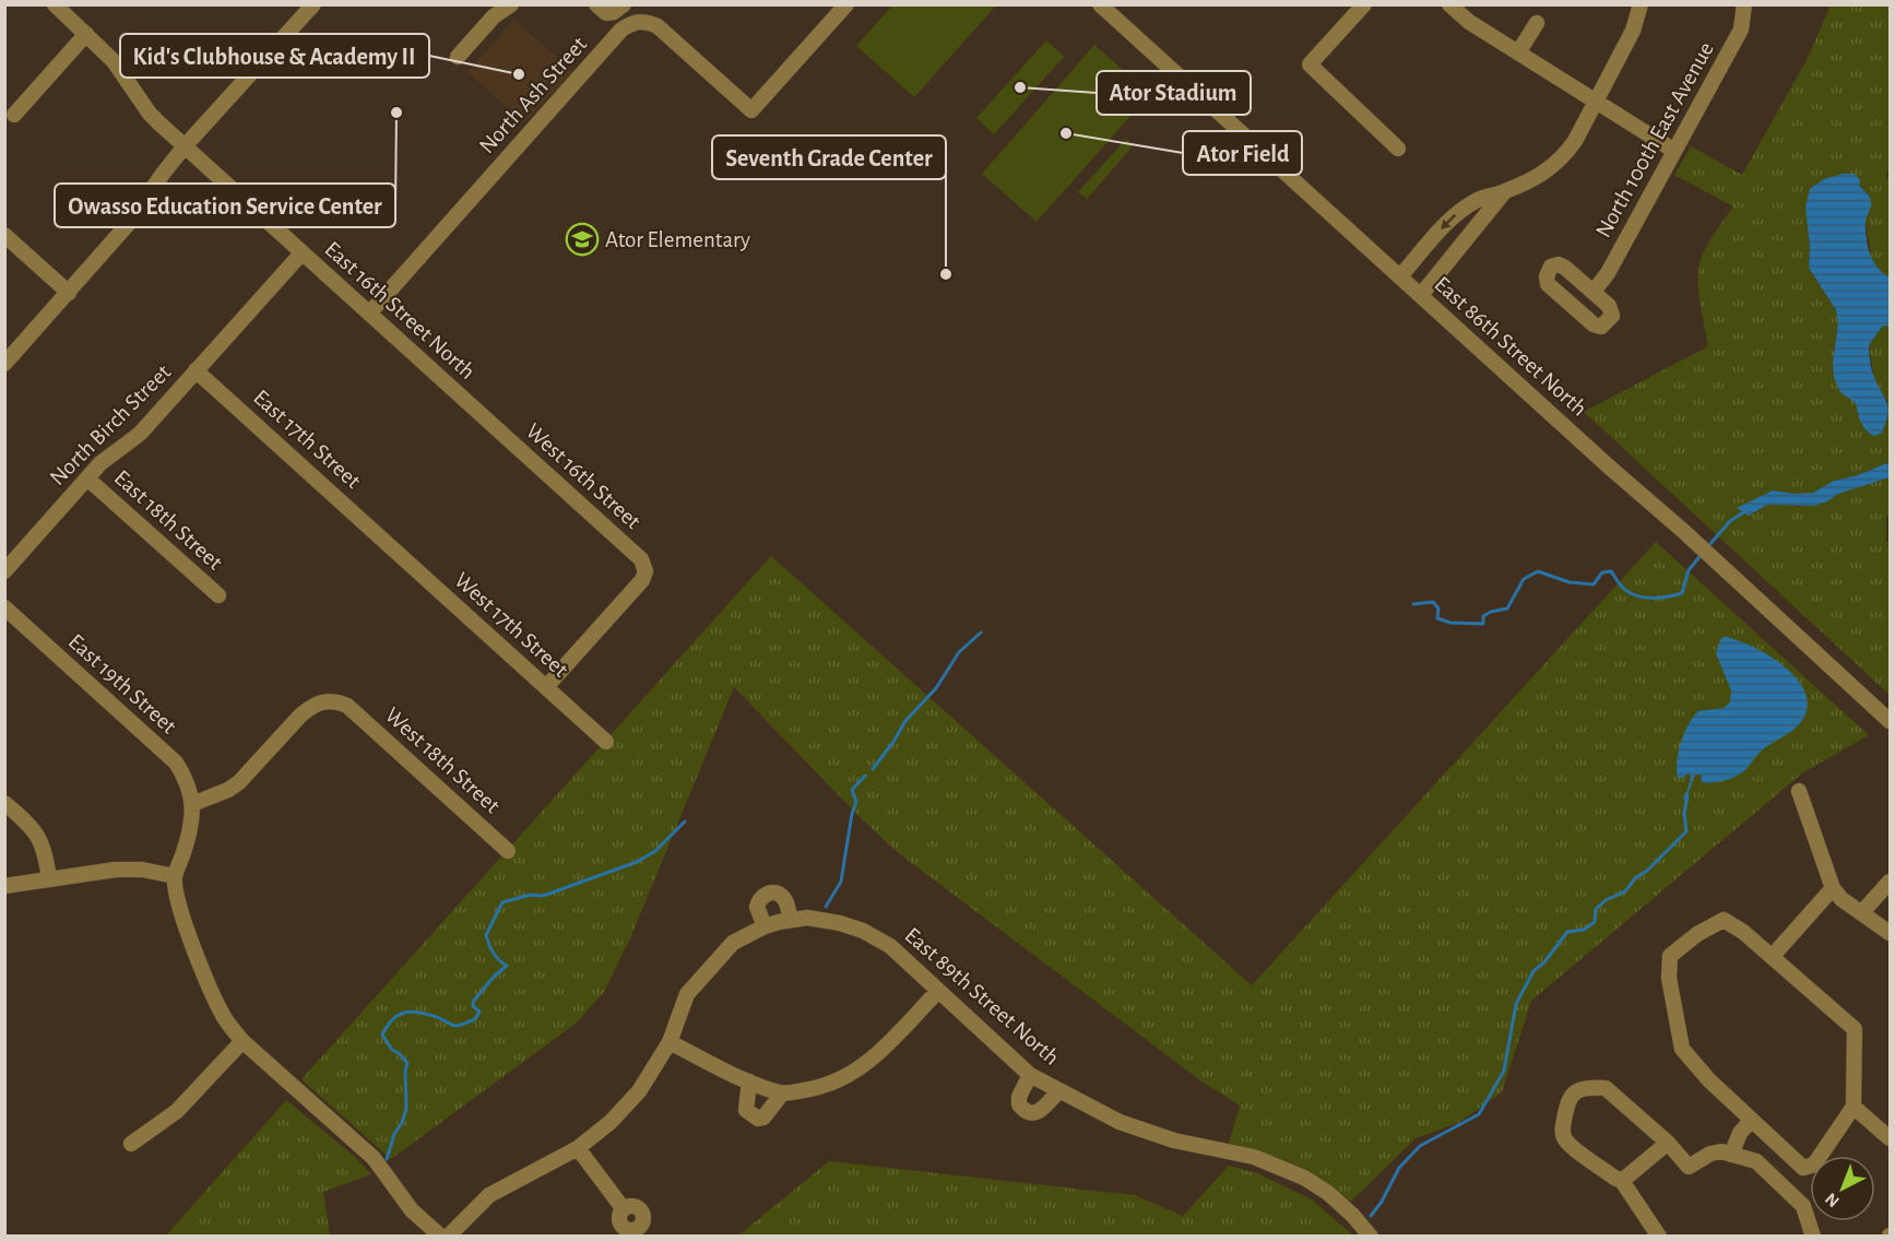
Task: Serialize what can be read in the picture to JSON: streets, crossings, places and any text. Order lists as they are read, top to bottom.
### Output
{
  "streets": {
    "street": [
      "North Ash Street",
      "North 100th East Avenue",
      "East 16th Street North",
      "East 86th Street North",
      "North Birch Street",
      "East 17th Street",
      "West 16th Street",
      "East 18th Street",
      "West 17th Street",
      "East 19th Street",
      "West 18th Street",
      "East 89th Street North"
    ]
  },
  "crossings": [
    ["North Ash Street", "East 16th Street North"],
    ["East 16th Street North", "North Birch Street"],
    ["East 16th Street North", "West 16th Street"],
    ["North Birch Street", "East 17th Street"],
    ["North Birch Street", "East 18th Street"],
    ["East 17th Street", "West 17th Street"],
    ["West 16th Street", "West 17th Street"],
    ["East 19th Street", "West 18th Street"]
  ],
  "places": {
    "other": [
      "Kid's Clubhouse & Academy II",
      "Ator Stadium",
      "Owasso Education Service Center",
      "Ator Field",
      "Seventh Grade Center"
    ],
    "school or university": ["Ator Elementary"]
  },
  "north": "bottom left"
}
